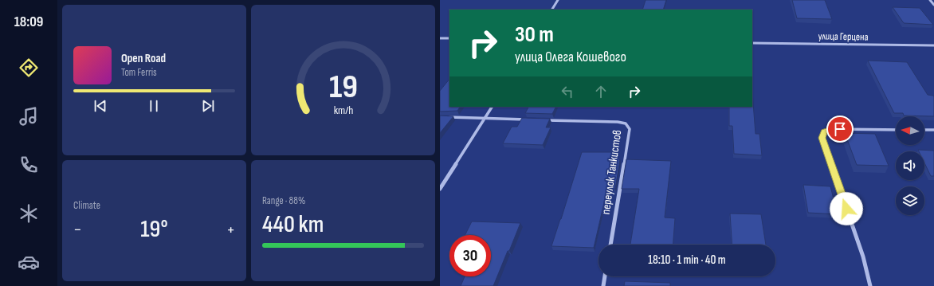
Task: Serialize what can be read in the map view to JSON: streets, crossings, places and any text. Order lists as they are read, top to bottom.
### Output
{
  "streets": {
    "street": ["улица Герцена", "переулок Танкистов"]
  },
  "north": "left",
  "page": {
    "tabs": "18:09",
    "turn": ["30 m", "улица Олега Кошевого"],
    "song": ["Open Road", "Tom Ferris"],
    "tile": [
      "Climate",
      ["Range · 88%", "440 km"]
    ],
    "heat": ["−", "19°", "+"],
    "limit": "30",
    "trip": "18:10 · 1 min · 40 m",
    "gauge": ["19", "km/h"]
  }
}
